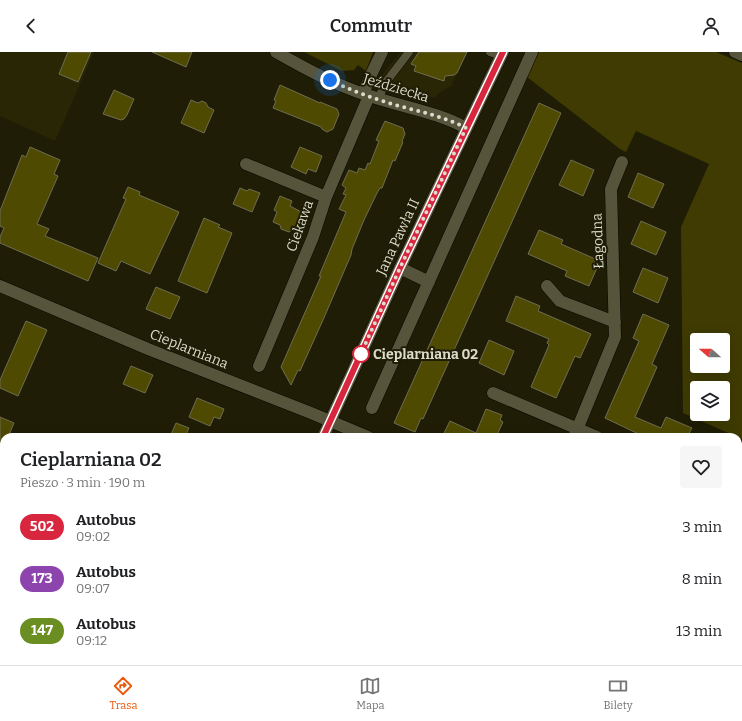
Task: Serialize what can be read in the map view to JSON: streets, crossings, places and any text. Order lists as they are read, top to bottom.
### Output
{
  "streets": {
    "street": [
      "Jeździecka",
      "Ciekawa",
      "Jana Pawła II",
      "Łagodna",
      "Cieplarniana"
    ]
  },
  "crossings": [
    ["Jeździecka", "Ciekawa"],
    ["Jeździecka", "Jana Pawła II"],
    ["Jana Pawła II", "Cieplarniana"]
  ],
  "places": ["Cieplarniana 02"],
  "lines": ["bus line 502"],
  "north": "left",
  "page": {
    "header": "Commutr",
    "heading": ["Cieplarniana 02", "Pieszo · 3 min · 190 m"],
    "list": [
      {
        "mark": "502",
        "name": "Autobus",
        "note": "09:02",
        "value": "3 min"
      },
      {
        "mark": "173",
        "name": "Autobus",
        "note": "09:07",
        "value": "8 min"
      },
      {
        "mark": "147",
        "name": "Autobus",
        "note": "09:12",
        "value": "13 min"
      }
    ],
    "tabs": ["Trasa", "Mapa", "Bilety"]
  }
}
